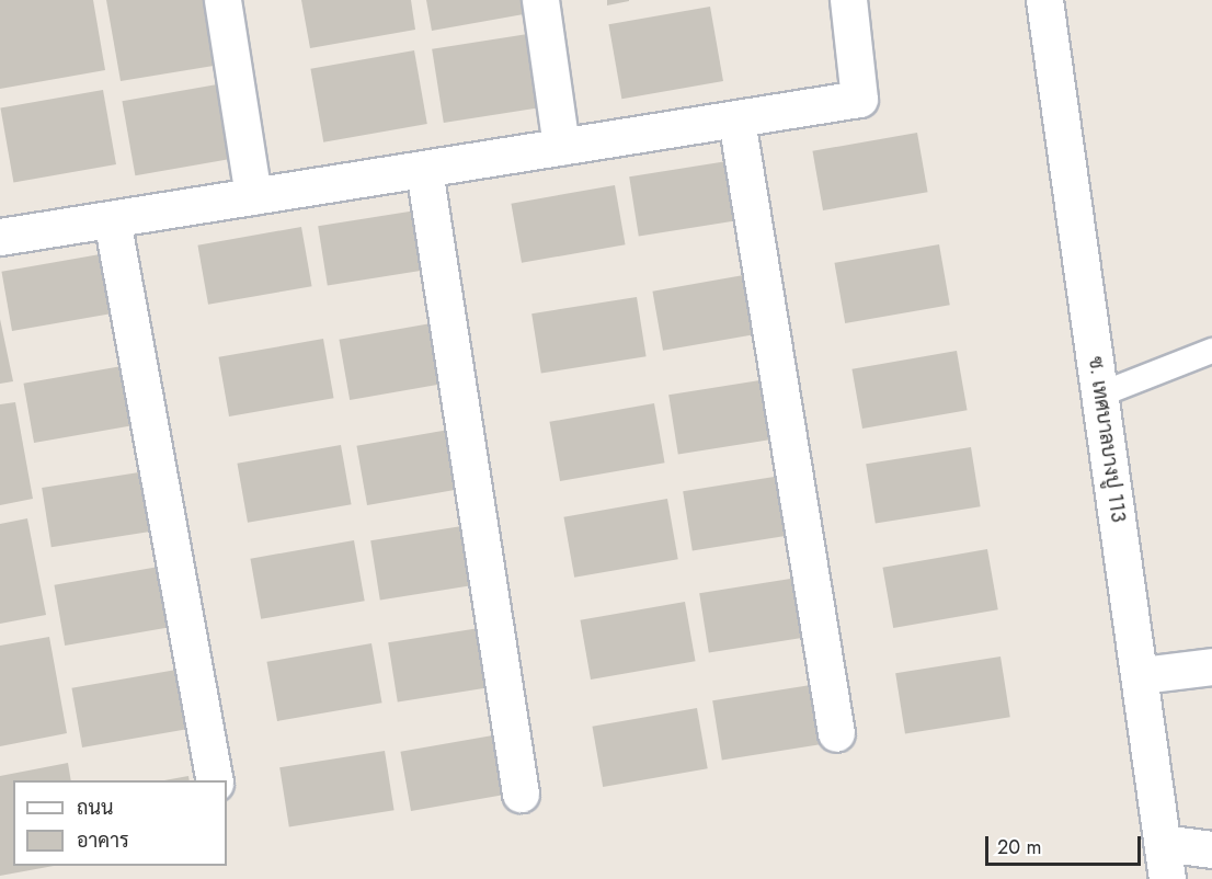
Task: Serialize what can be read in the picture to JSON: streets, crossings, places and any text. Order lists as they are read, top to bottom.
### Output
{
  "streets": {
    "street": ["ซ. เทศบาลบางปู 113"]
  },
  "legend": ["ถนน", "อาคาร"],
  "scale_bar": "20 m"
}
